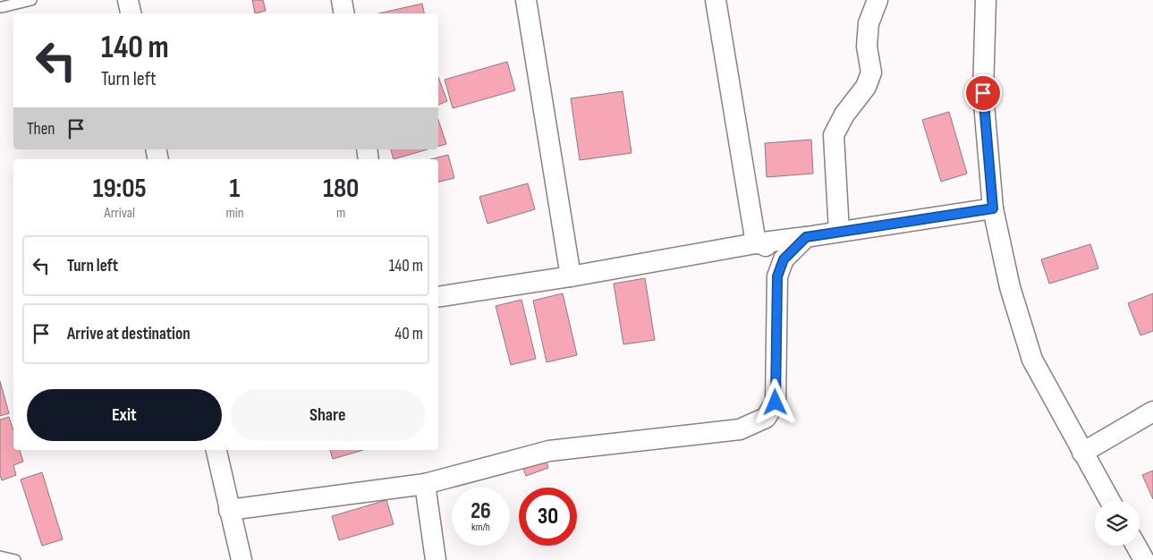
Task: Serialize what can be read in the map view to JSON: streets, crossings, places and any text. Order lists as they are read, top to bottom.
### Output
{
  "page": {
    "turn": ["140 m", "Turn left"],
    "then": "Then",
    "eta": [
      "19:05",
      "Arrival",
      "1",
      "min",
      "180",
      "m"
    ],
    "list": [
      {
        "name": "Turn left",
        "value": "140 m"
      },
      {
        "name": "Arrive at destination",
        "value": "40 m"
      }
    ],
    "buttons": ["Exit", "Share"],
    "speed": "26 km/h",
    "limit": "30"
  }
}
